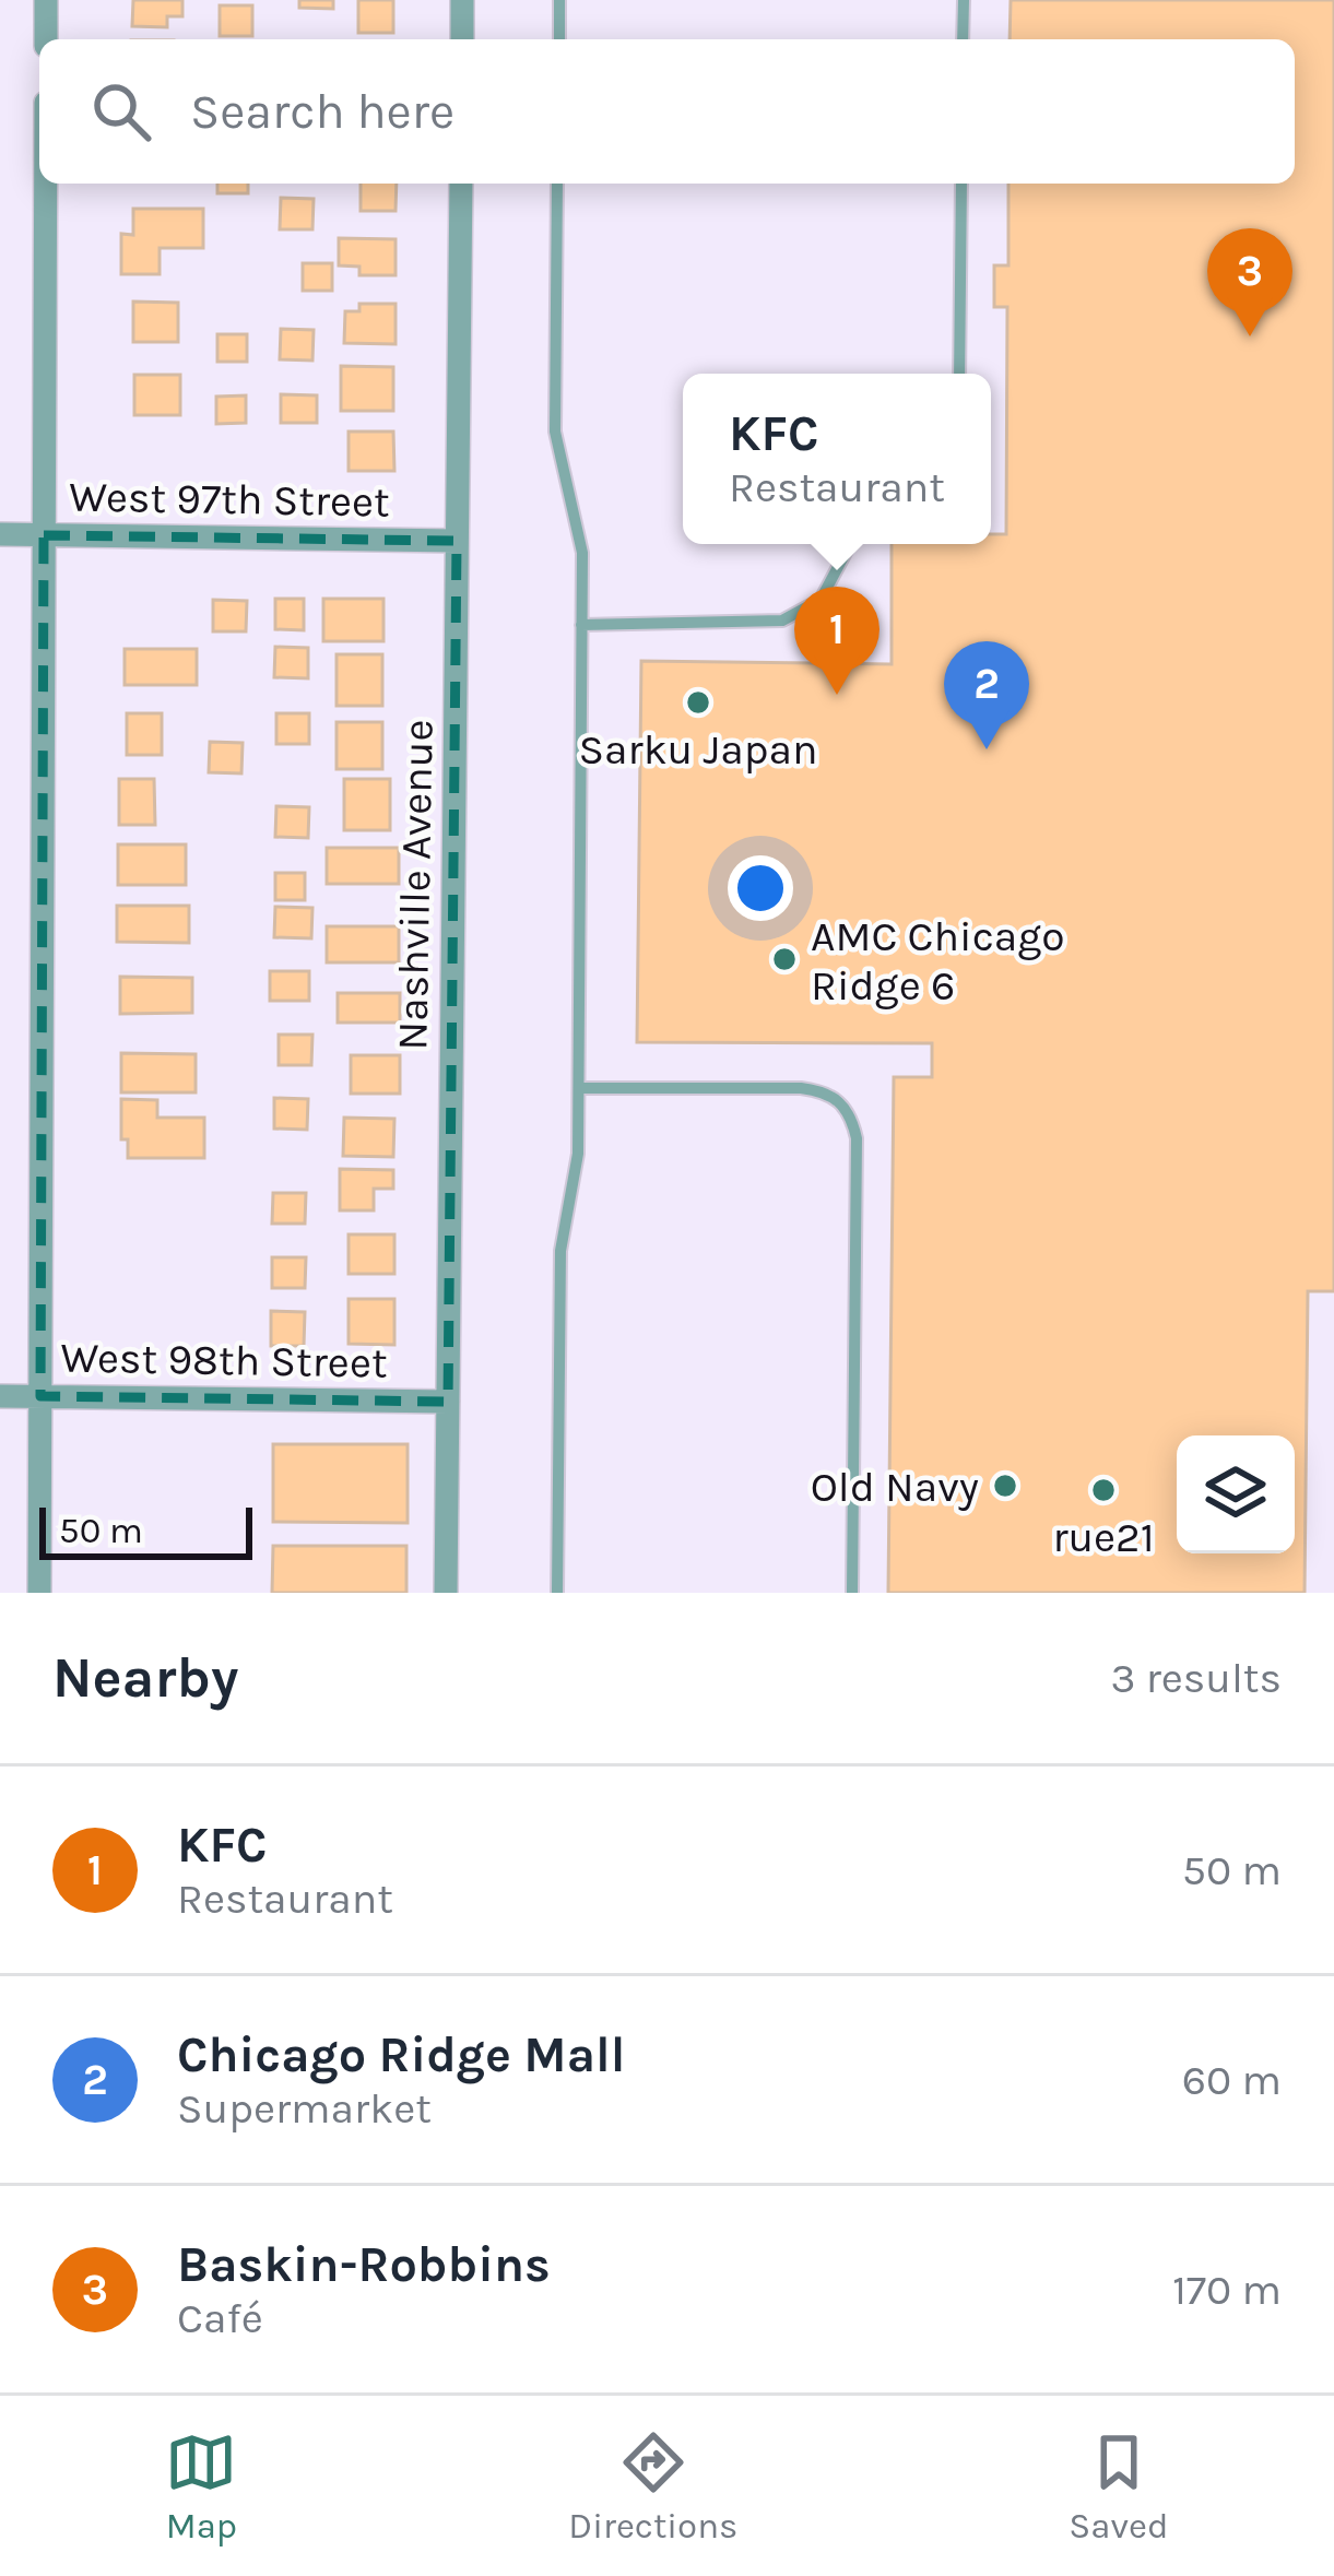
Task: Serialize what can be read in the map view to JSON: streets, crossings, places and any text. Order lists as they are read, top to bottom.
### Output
{
  "streets": {
    "street": ["West 97th Street", "Nashville Avenue", "West 98th Street"]
  },
  "crossings": [
    ["West 97th Street", "Nashville Avenue"],
    ["Nashville Avenue", "West 98th Street"]
  ],
  "places": [
    "Sarku Japan",
    "AMC Chicago Ridge 6",
    "Old Navy",
    "rue21"
  ],
  "scale_bar": "50 m",
  "page": {
    "search": "Search here",
    "pins": ["3", "1", "2"],
    "popup": ["KFC", "Restaurant"],
    "scale": "50 m",
    "heading": ["Nearby", "3 results"],
    "list": [
      {
        "mark": "1",
        "name": "KFC",
        "note": "Restaurant",
        "value": "50 m"
      },
      {
        "mark": "2",
        "name": "Chicago Ridge Mall",
        "note": "Supermarket",
        "value": "60 m"
      },
      {
        "mark": "3",
        "name": "Baskin-Robbins",
        "note": "Café",
        "value": "170 m"
      }
    ],
    "nav": ["Map", "Directions", "Saved"]
  }
}
